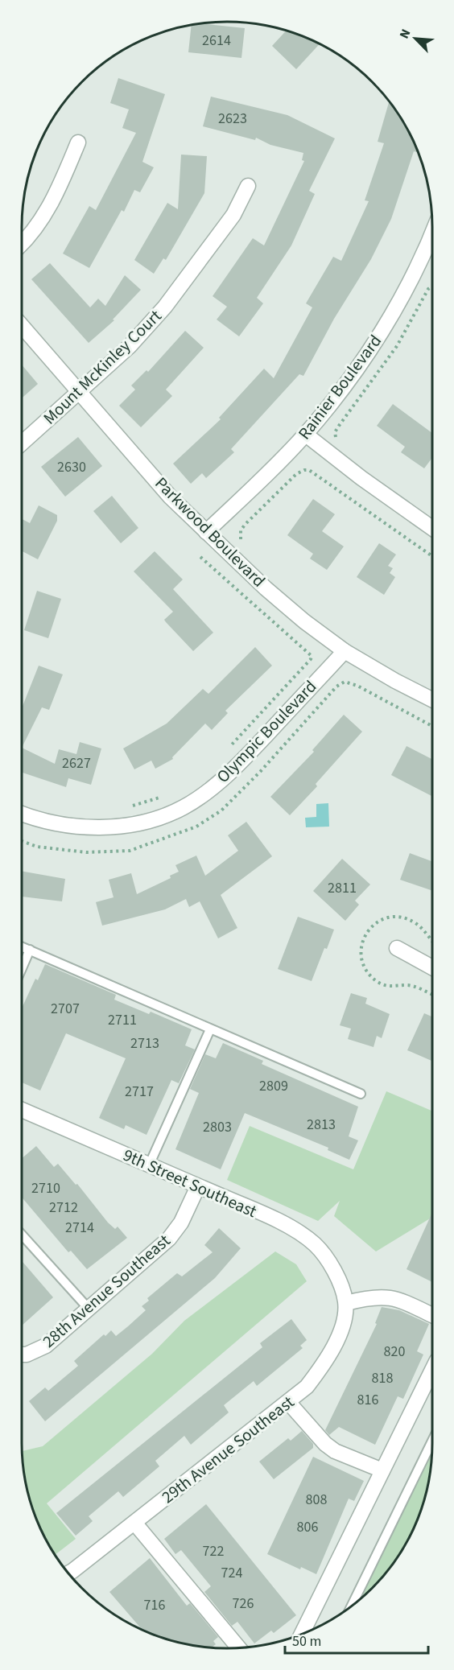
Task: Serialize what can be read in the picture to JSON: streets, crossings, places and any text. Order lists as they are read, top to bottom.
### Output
{
  "streets": {
    "street": [
      "Mount McKinley Court",
      "Rainier Boulevard",
      "Parkwood Boulevard",
      "Olympic Boulevard",
      "9th Street Southeast",
      "28th Avenue Southeast",
      "29th Avenue Southeast"
    ]
  },
  "crossings": [
    ["Mount McKinley Court", "Parkwood Boulevard"],
    ["Rainier Boulevard", "Parkwood Boulevard"],
    ["Parkwood Boulevard", "Olympic Boulevard"],
    ["9th Street Southeast", "28th Avenue Southeast"],
    ["9th Street Southeast", "29th Avenue Southeast"]
  ],
  "house_numbers": [
    "2614",
    "2623",
    "2630",
    "2627",
    "2811",
    "2707",
    "2711",
    "2713",
    "2809",
    "2717",
    "2813",
    "2803",
    "2710",
    "2712",
    "2714",
    "820",
    "818",
    "816",
    "808",
    "806",
    "722",
    "724",
    "726",
    "716"
  ],
  "scale_bar": "50 m",
  "north": "top left"
}
